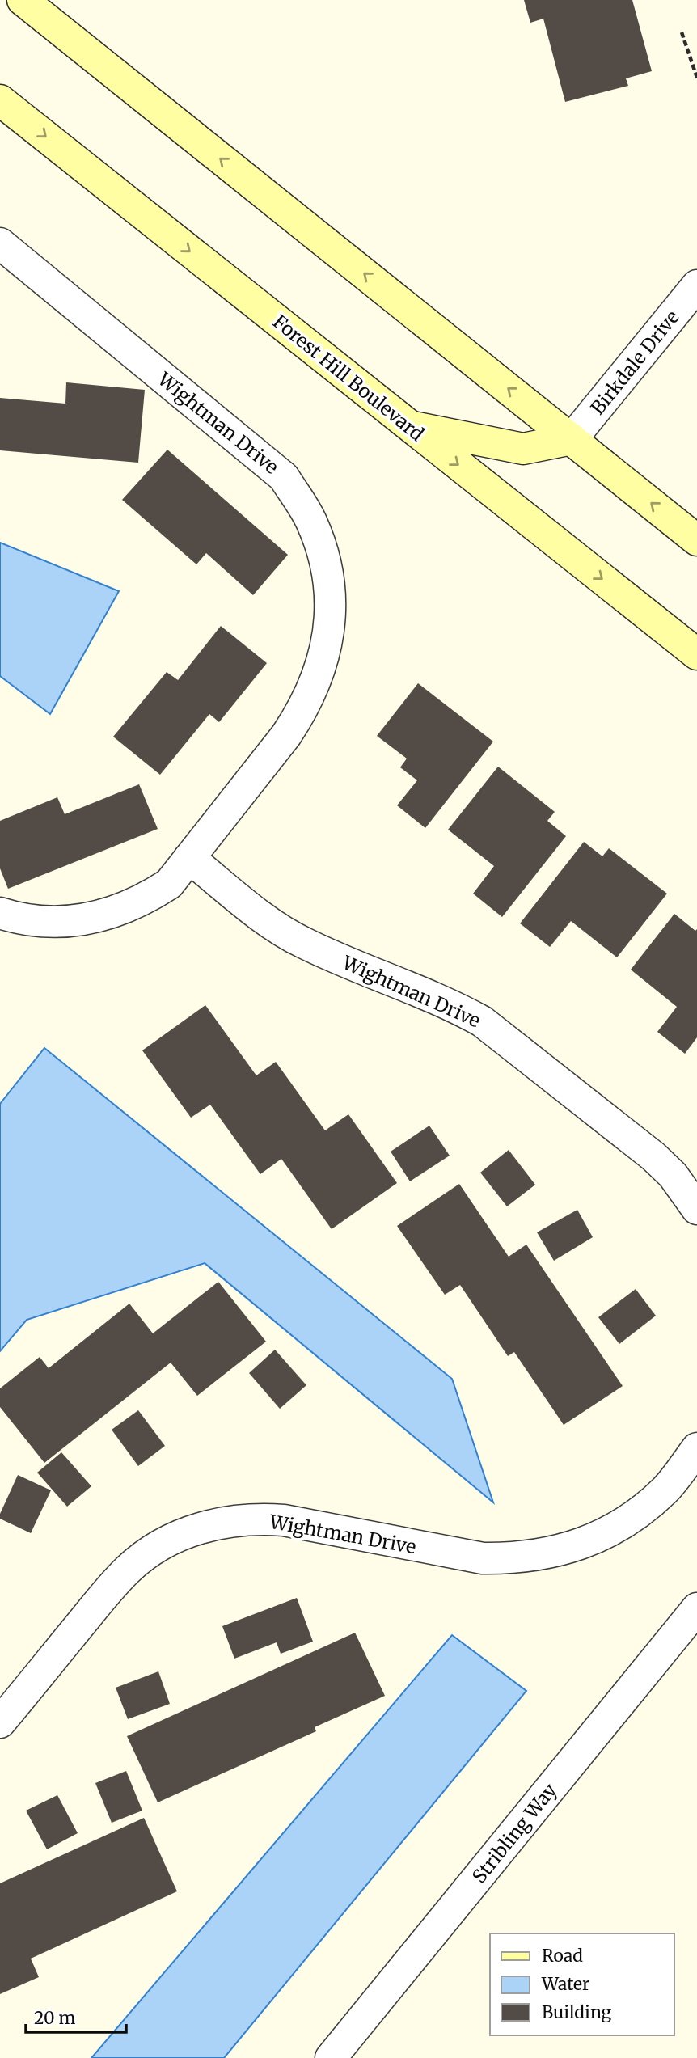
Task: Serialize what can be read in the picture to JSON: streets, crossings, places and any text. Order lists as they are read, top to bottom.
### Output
{
  "streets": {
    "main road": ["Forest Hill Boulevard"],
    "street": ["Birkdale Drive", "Wightman Drive", "Stribling Way"]
  },
  "legend": ["Road", "Water", "Building"],
  "scale_bar": "20 m"
}
